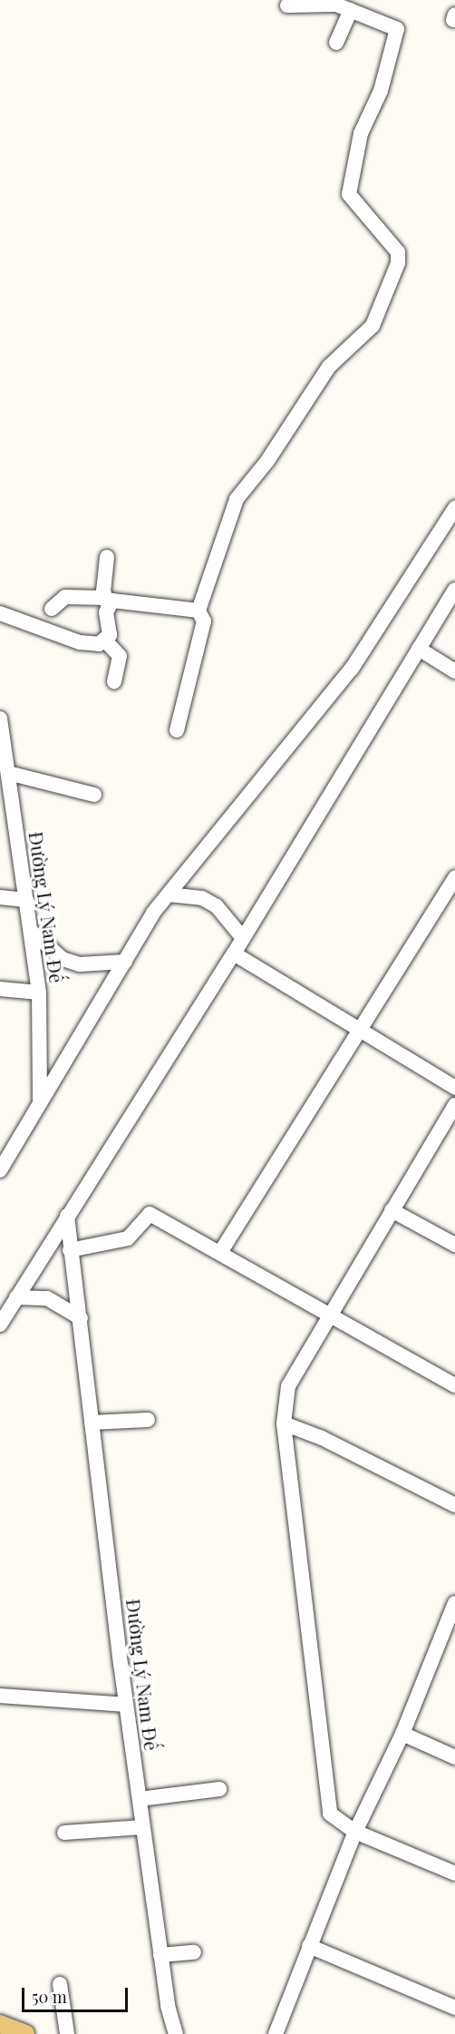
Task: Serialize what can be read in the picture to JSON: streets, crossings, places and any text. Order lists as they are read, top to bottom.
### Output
{
  "streets": {
    "street": ["Đường Lý Nam Đế"]
  },
  "scale_bar": "50 m"
}
